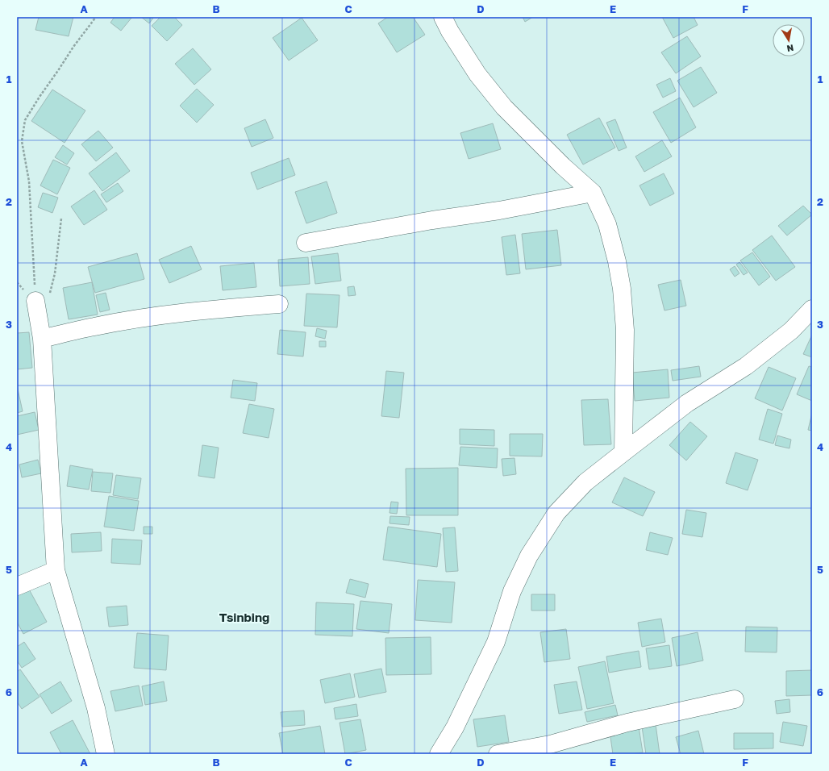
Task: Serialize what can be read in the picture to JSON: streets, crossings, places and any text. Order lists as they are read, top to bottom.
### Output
{
  "districts": ["Tsinbing"],
  "north": "bottom",
  "grid": {
    "columns": [
      "A",
      "B",
      "C",
      "D",
      "E",
      "F"
    ],
    "rows": [
      "1",
      "2",
      "3",
      "4",
      "5",
      "6"
    ]
  }
}
